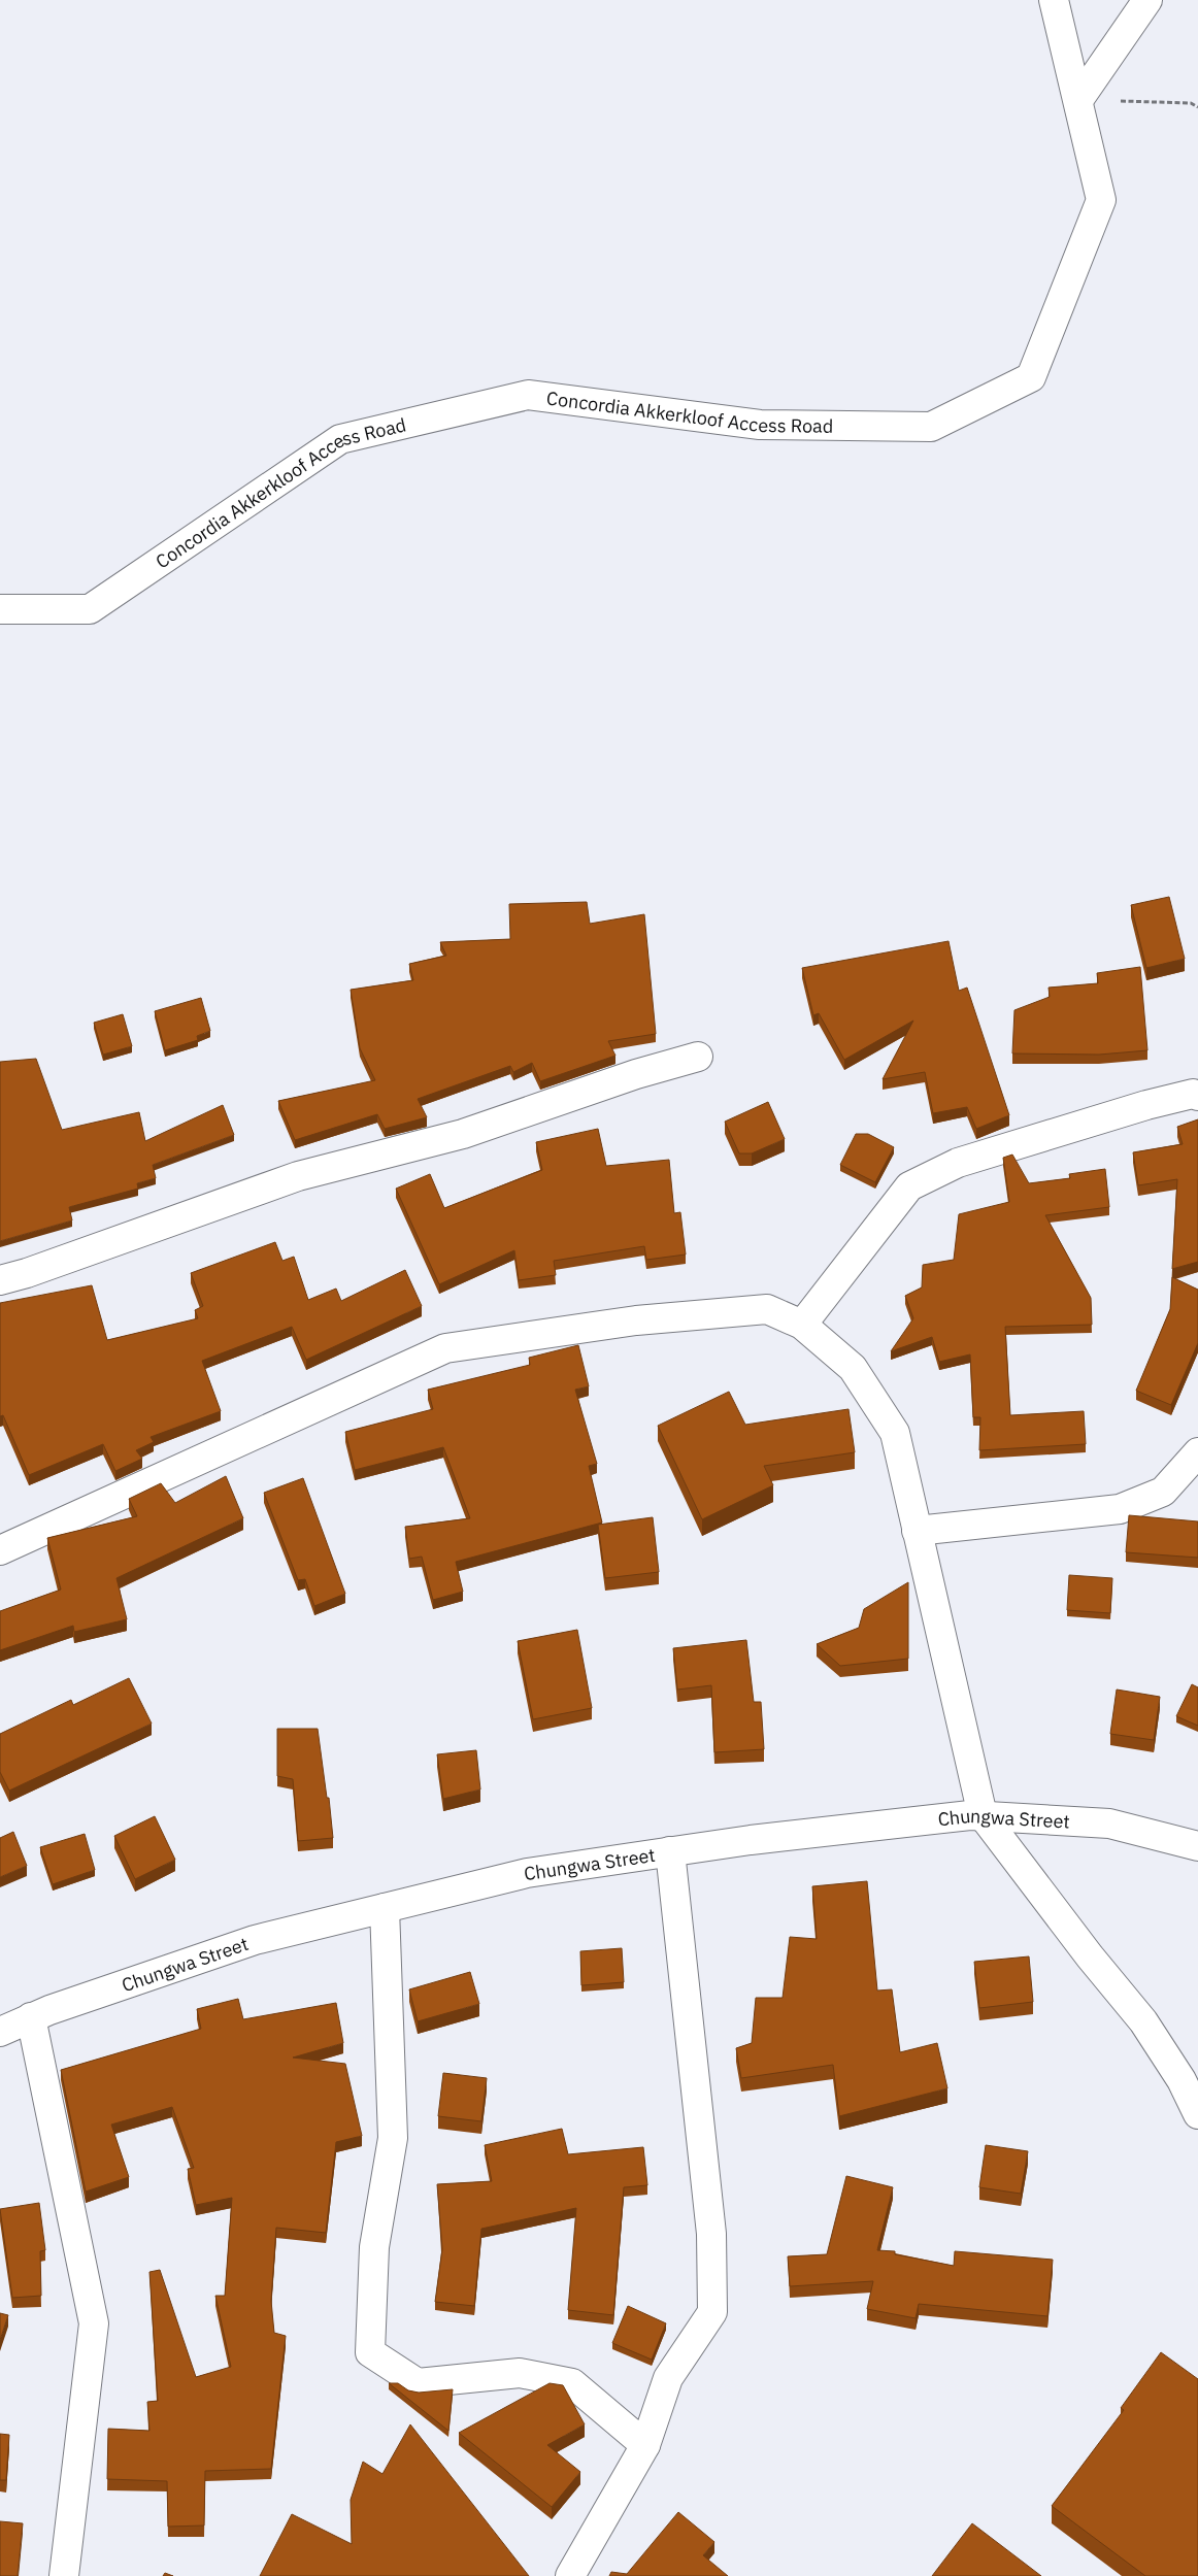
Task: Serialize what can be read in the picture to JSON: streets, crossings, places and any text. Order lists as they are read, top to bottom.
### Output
{
  "streets": {
    "street": ["Concordia Akkerkloof Access Road", "Chungwa Street"]
  }
}
